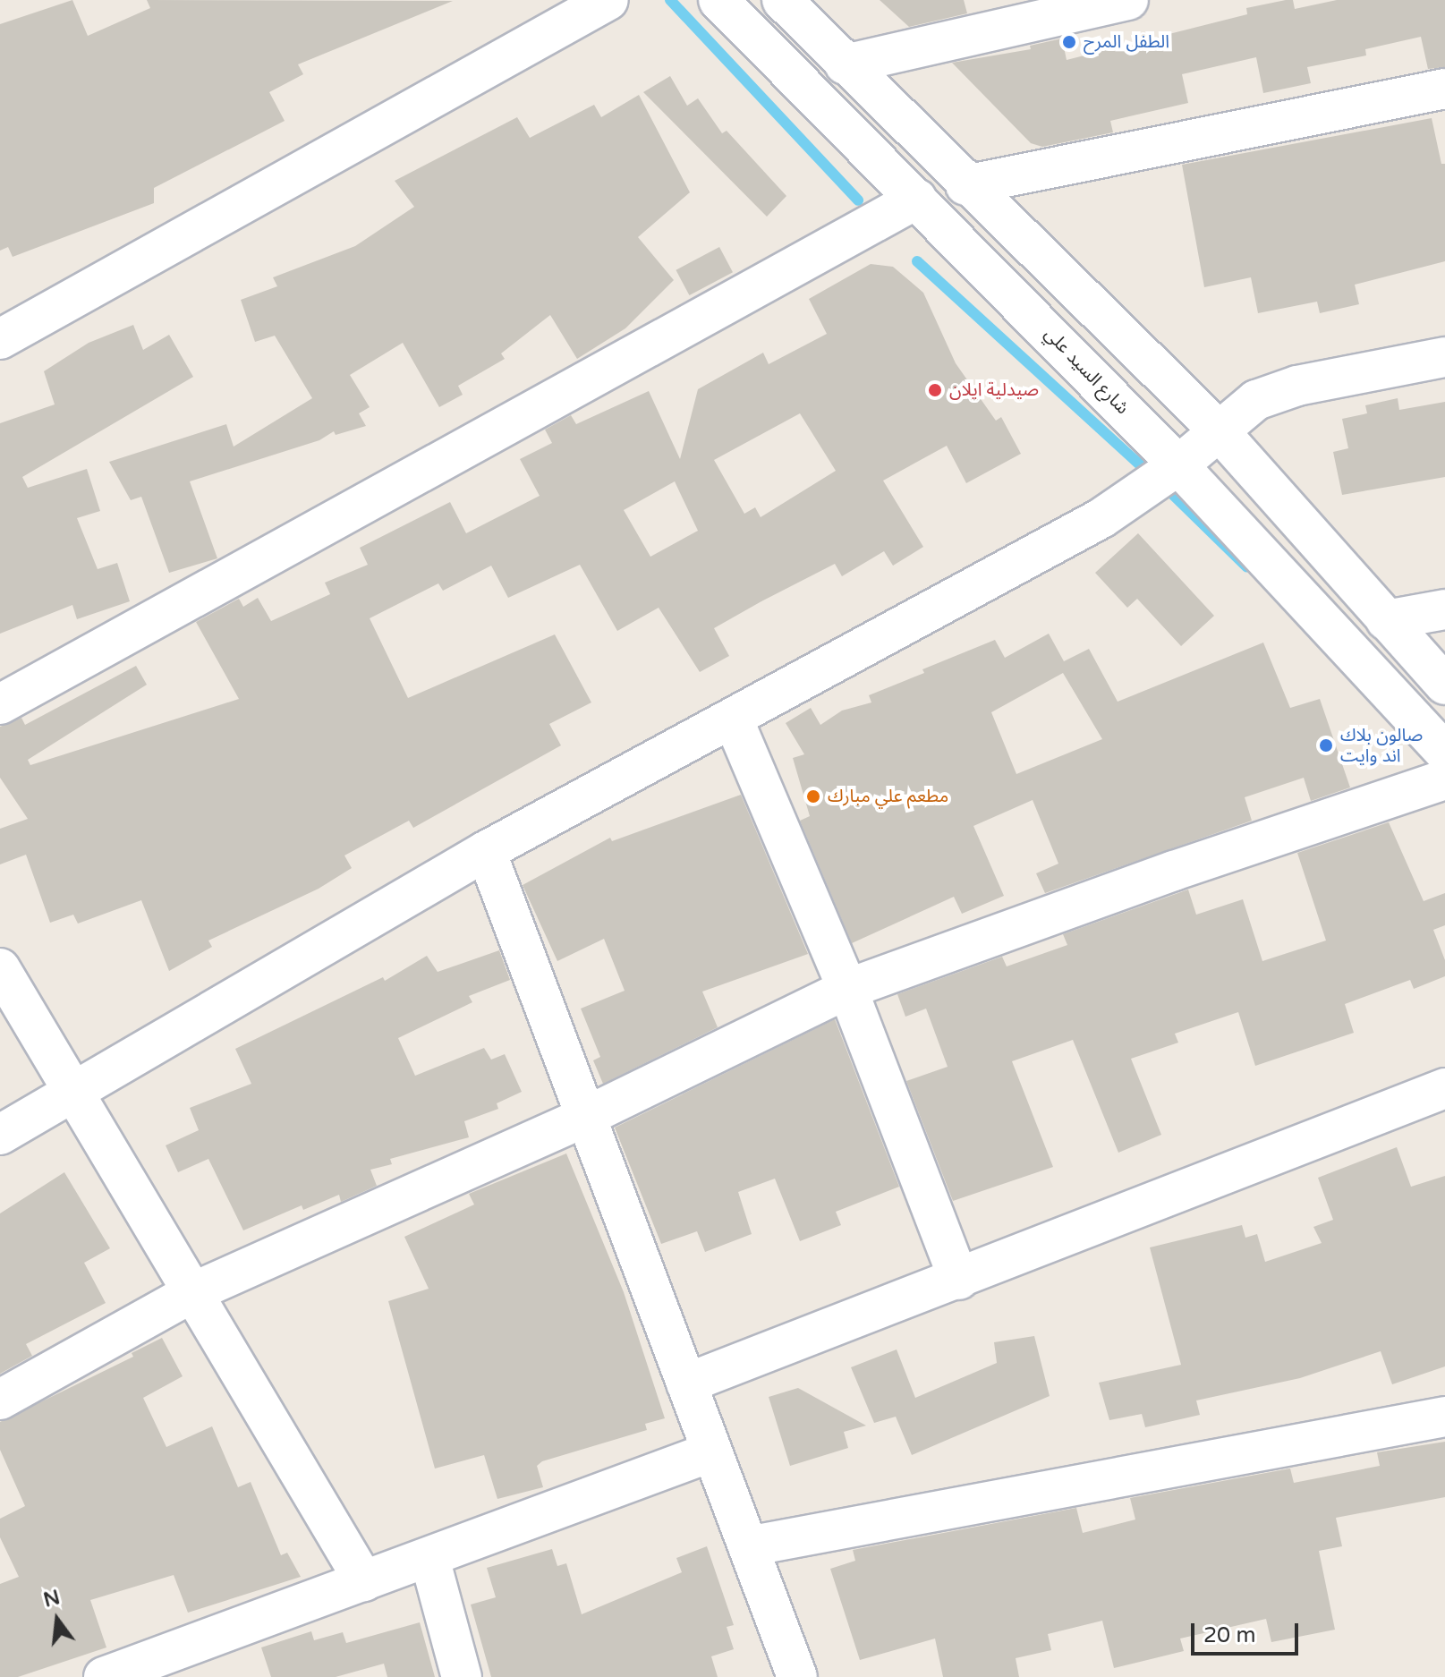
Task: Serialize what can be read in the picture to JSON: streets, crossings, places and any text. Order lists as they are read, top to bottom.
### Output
{
  "streets": {
    "street": ["شارع السيد علي"]
  },
  "places": [
    "الطفل المرح",
    "صيدلية ايلان",
    "صالون بلاك اند وايت",
    "مطعم علي مبارك"
  ],
  "scale_bar": "20 m",
  "north": "top"
}
